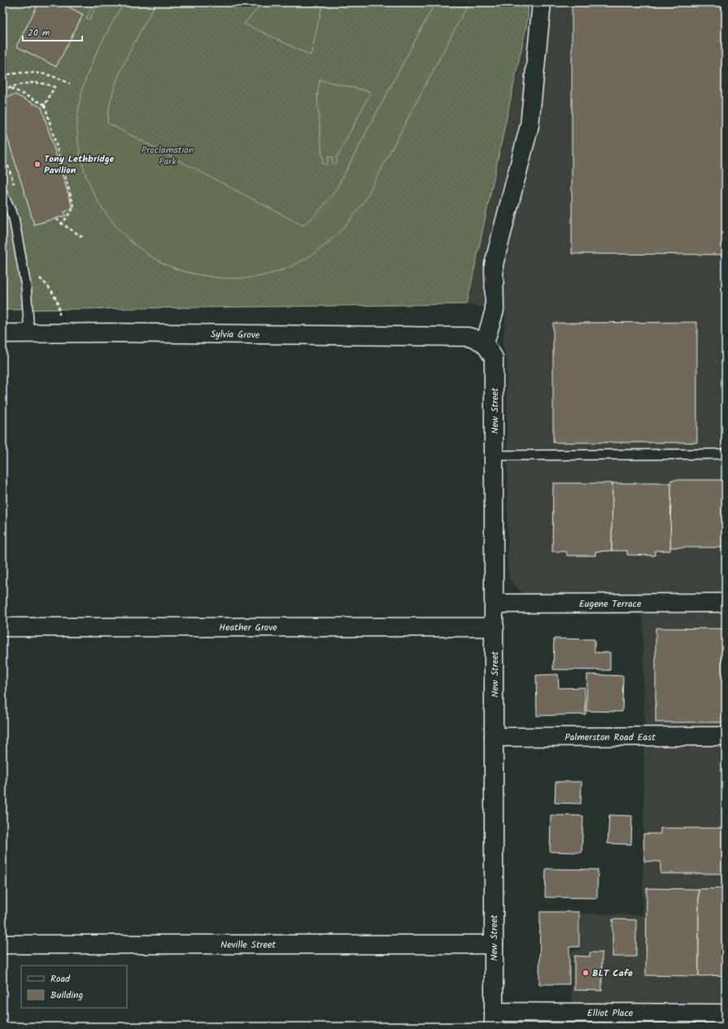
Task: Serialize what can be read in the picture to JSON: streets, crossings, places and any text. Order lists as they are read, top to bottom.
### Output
{
  "streets": {
    "street": [
      "Sylvia Grove",
      "New Street",
      "Eugene Terrace",
      "Heather Grove",
      "Palmerston Road East",
      "Neville Street",
      "Elliot Place"
    ]
  },
  "crossings": [
    ["Sylvia Grove", "New Street"],
    ["New Street", "Eugene Terrace"],
    ["New Street", "Heather Grove"],
    ["New Street", "Palmerston Road East"],
    ["New Street", "Neville Street"],
    ["New Street", "Elliot Place"]
  ],
  "parks": ["Proclamation Park"],
  "places": ["Tony Lethbridge Pavilion", "BLT Cafe"],
  "legend": ["Road", "Building"],
  "scale_bar": "20 m"
}
